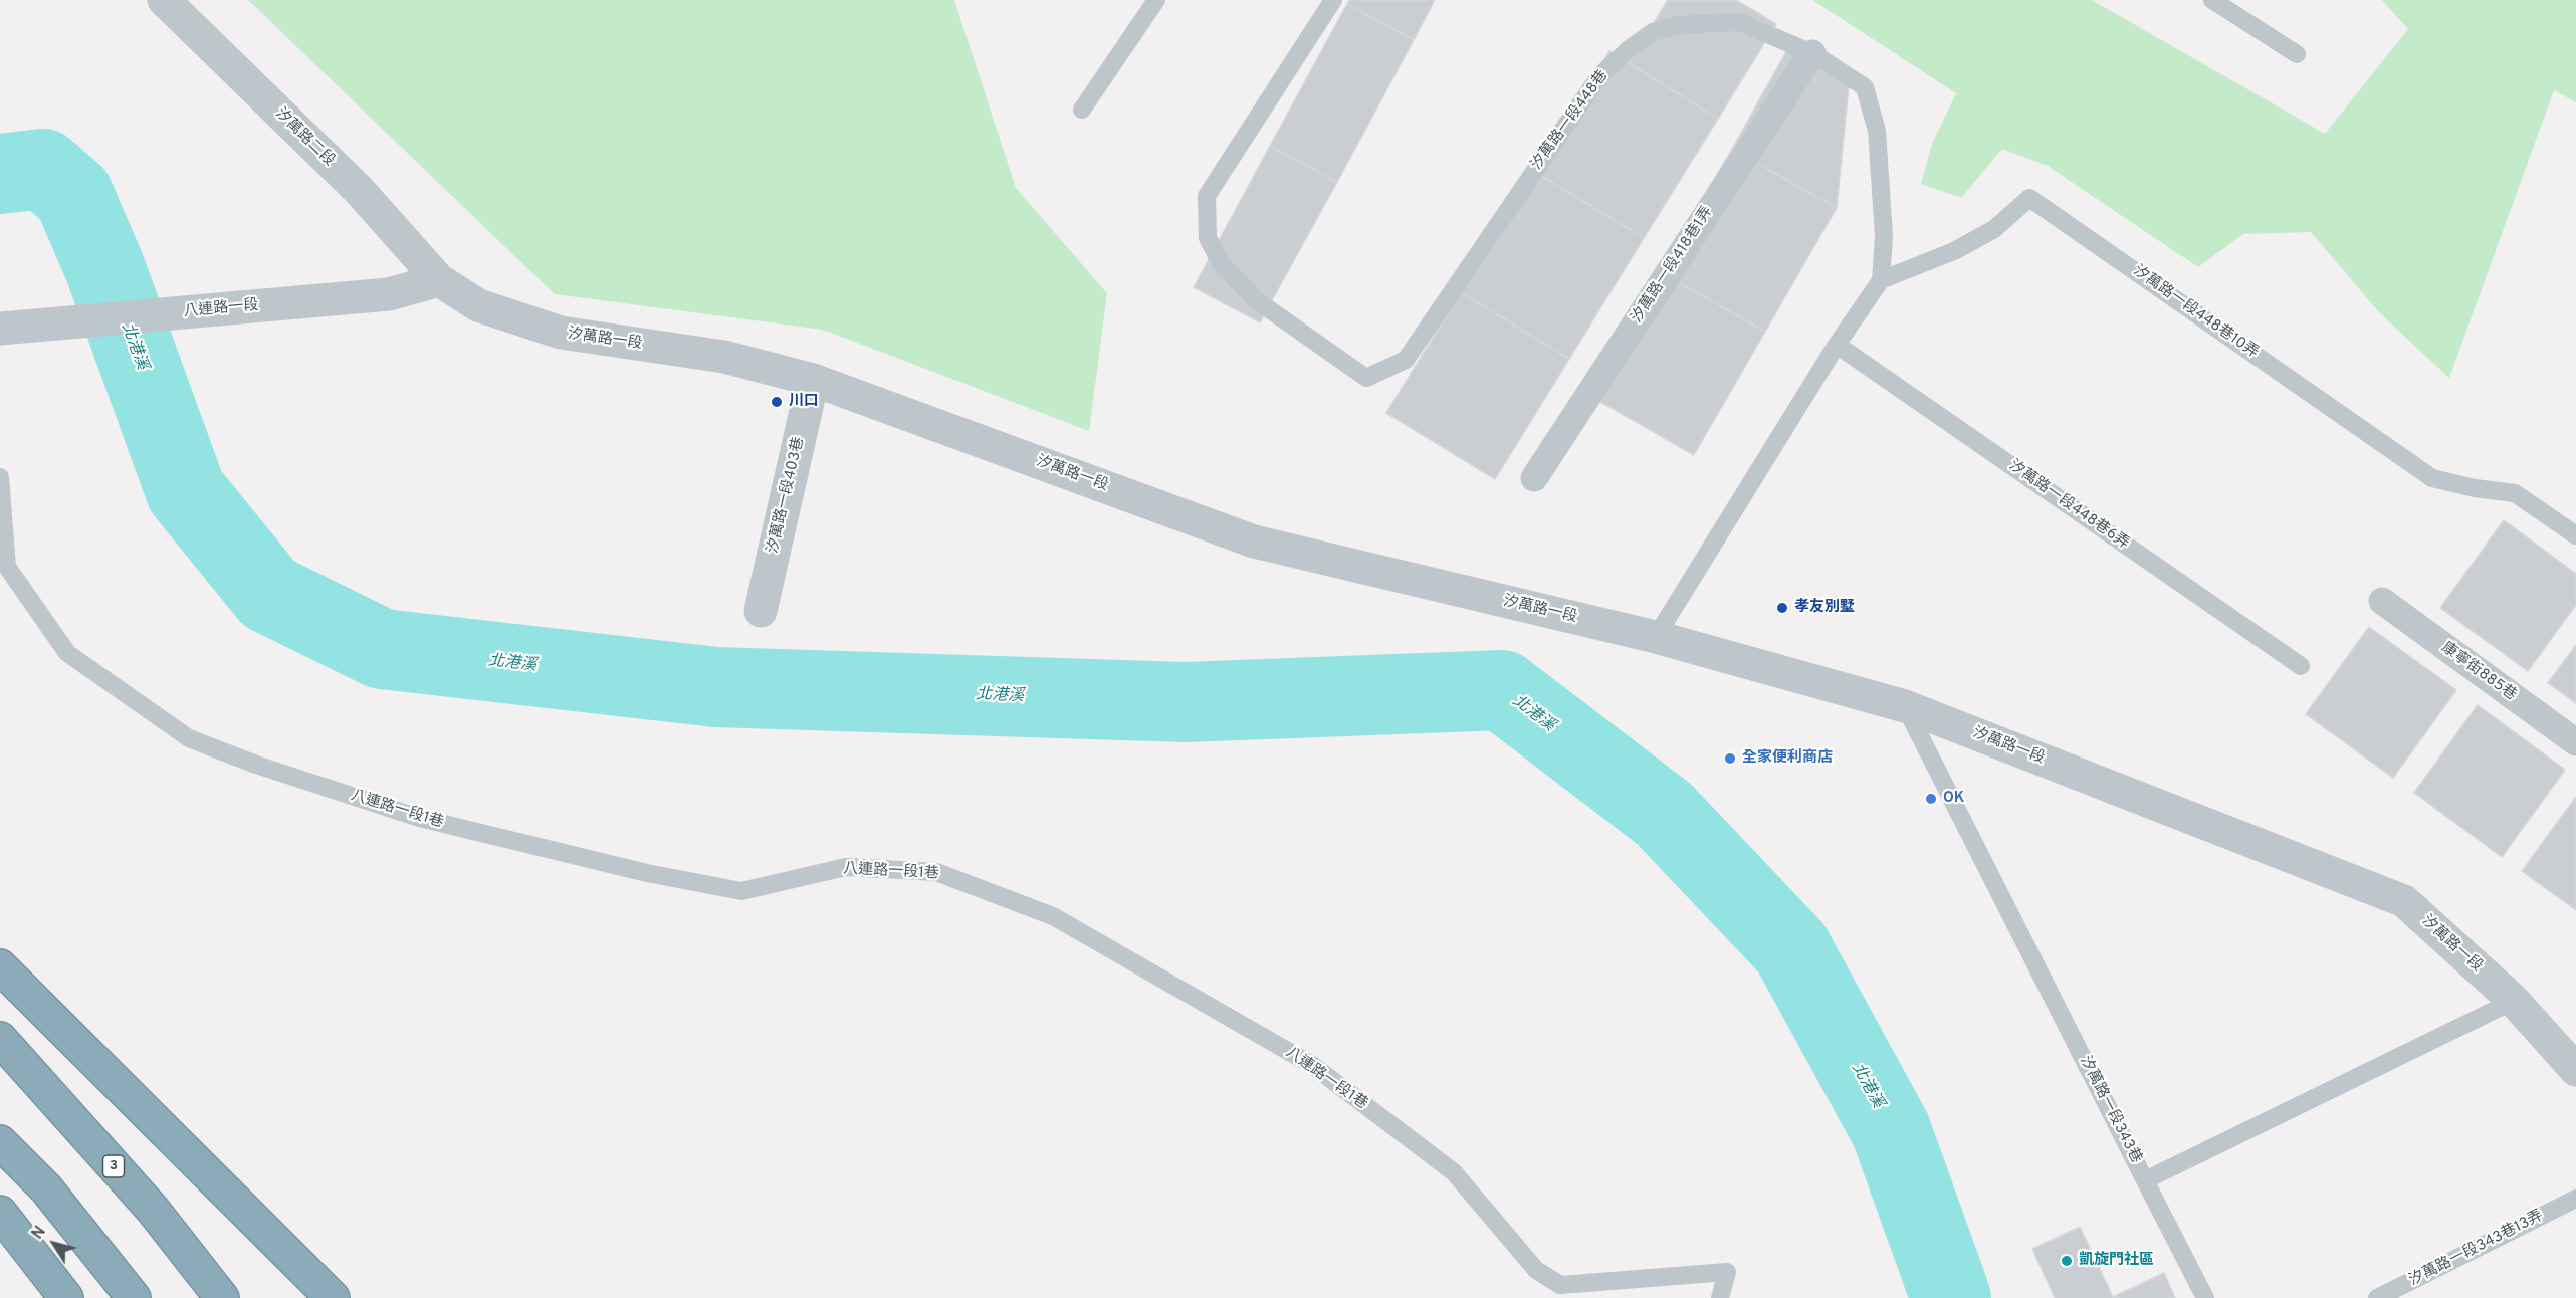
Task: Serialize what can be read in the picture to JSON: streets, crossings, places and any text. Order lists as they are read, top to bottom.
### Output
{
  "streets": {
    "highway": ["3"],
    "street": [
      "汐萬路二段",
      "汐萬路一段418巷1弄",
      "八連路一段",
      "汐萬路一段",
      "汐萬路一段403巷",
      "康寧街885巷"
    ],
    "lane": [
      "汐萬路一段448巷",
      "汐萬路一段448巷10弄",
      "汐萬路一段448巷6弄",
      "八連路一段1巷",
      "汐萬路一段343巷",
      "汐萬路一段343巷13弄"
    ]
  },
  "crossings": [
    ["汐萬路一段448巷", "汐萬路一段418巷1弄"],
    ["汐萬路一段448巷", "汐萬路一段448巷10弄"],
    ["汐萬路二段", "八連路一段"],
    ["汐萬路二段", "汐萬路一段"],
    ["八連路一段", "汐萬路一段"],
    ["汐萬路一段", "汐萬路一段403巷"],
    ["汐萬路一段", "汐萬路一段343巷"]
  ],
  "water": ["北港溪"],
  "places": [
    "川口",
    "孝友別墅",
    "全家便利商店",
    "OK",
    "凱旋門社區"
  ],
  "north": "top left"
}
